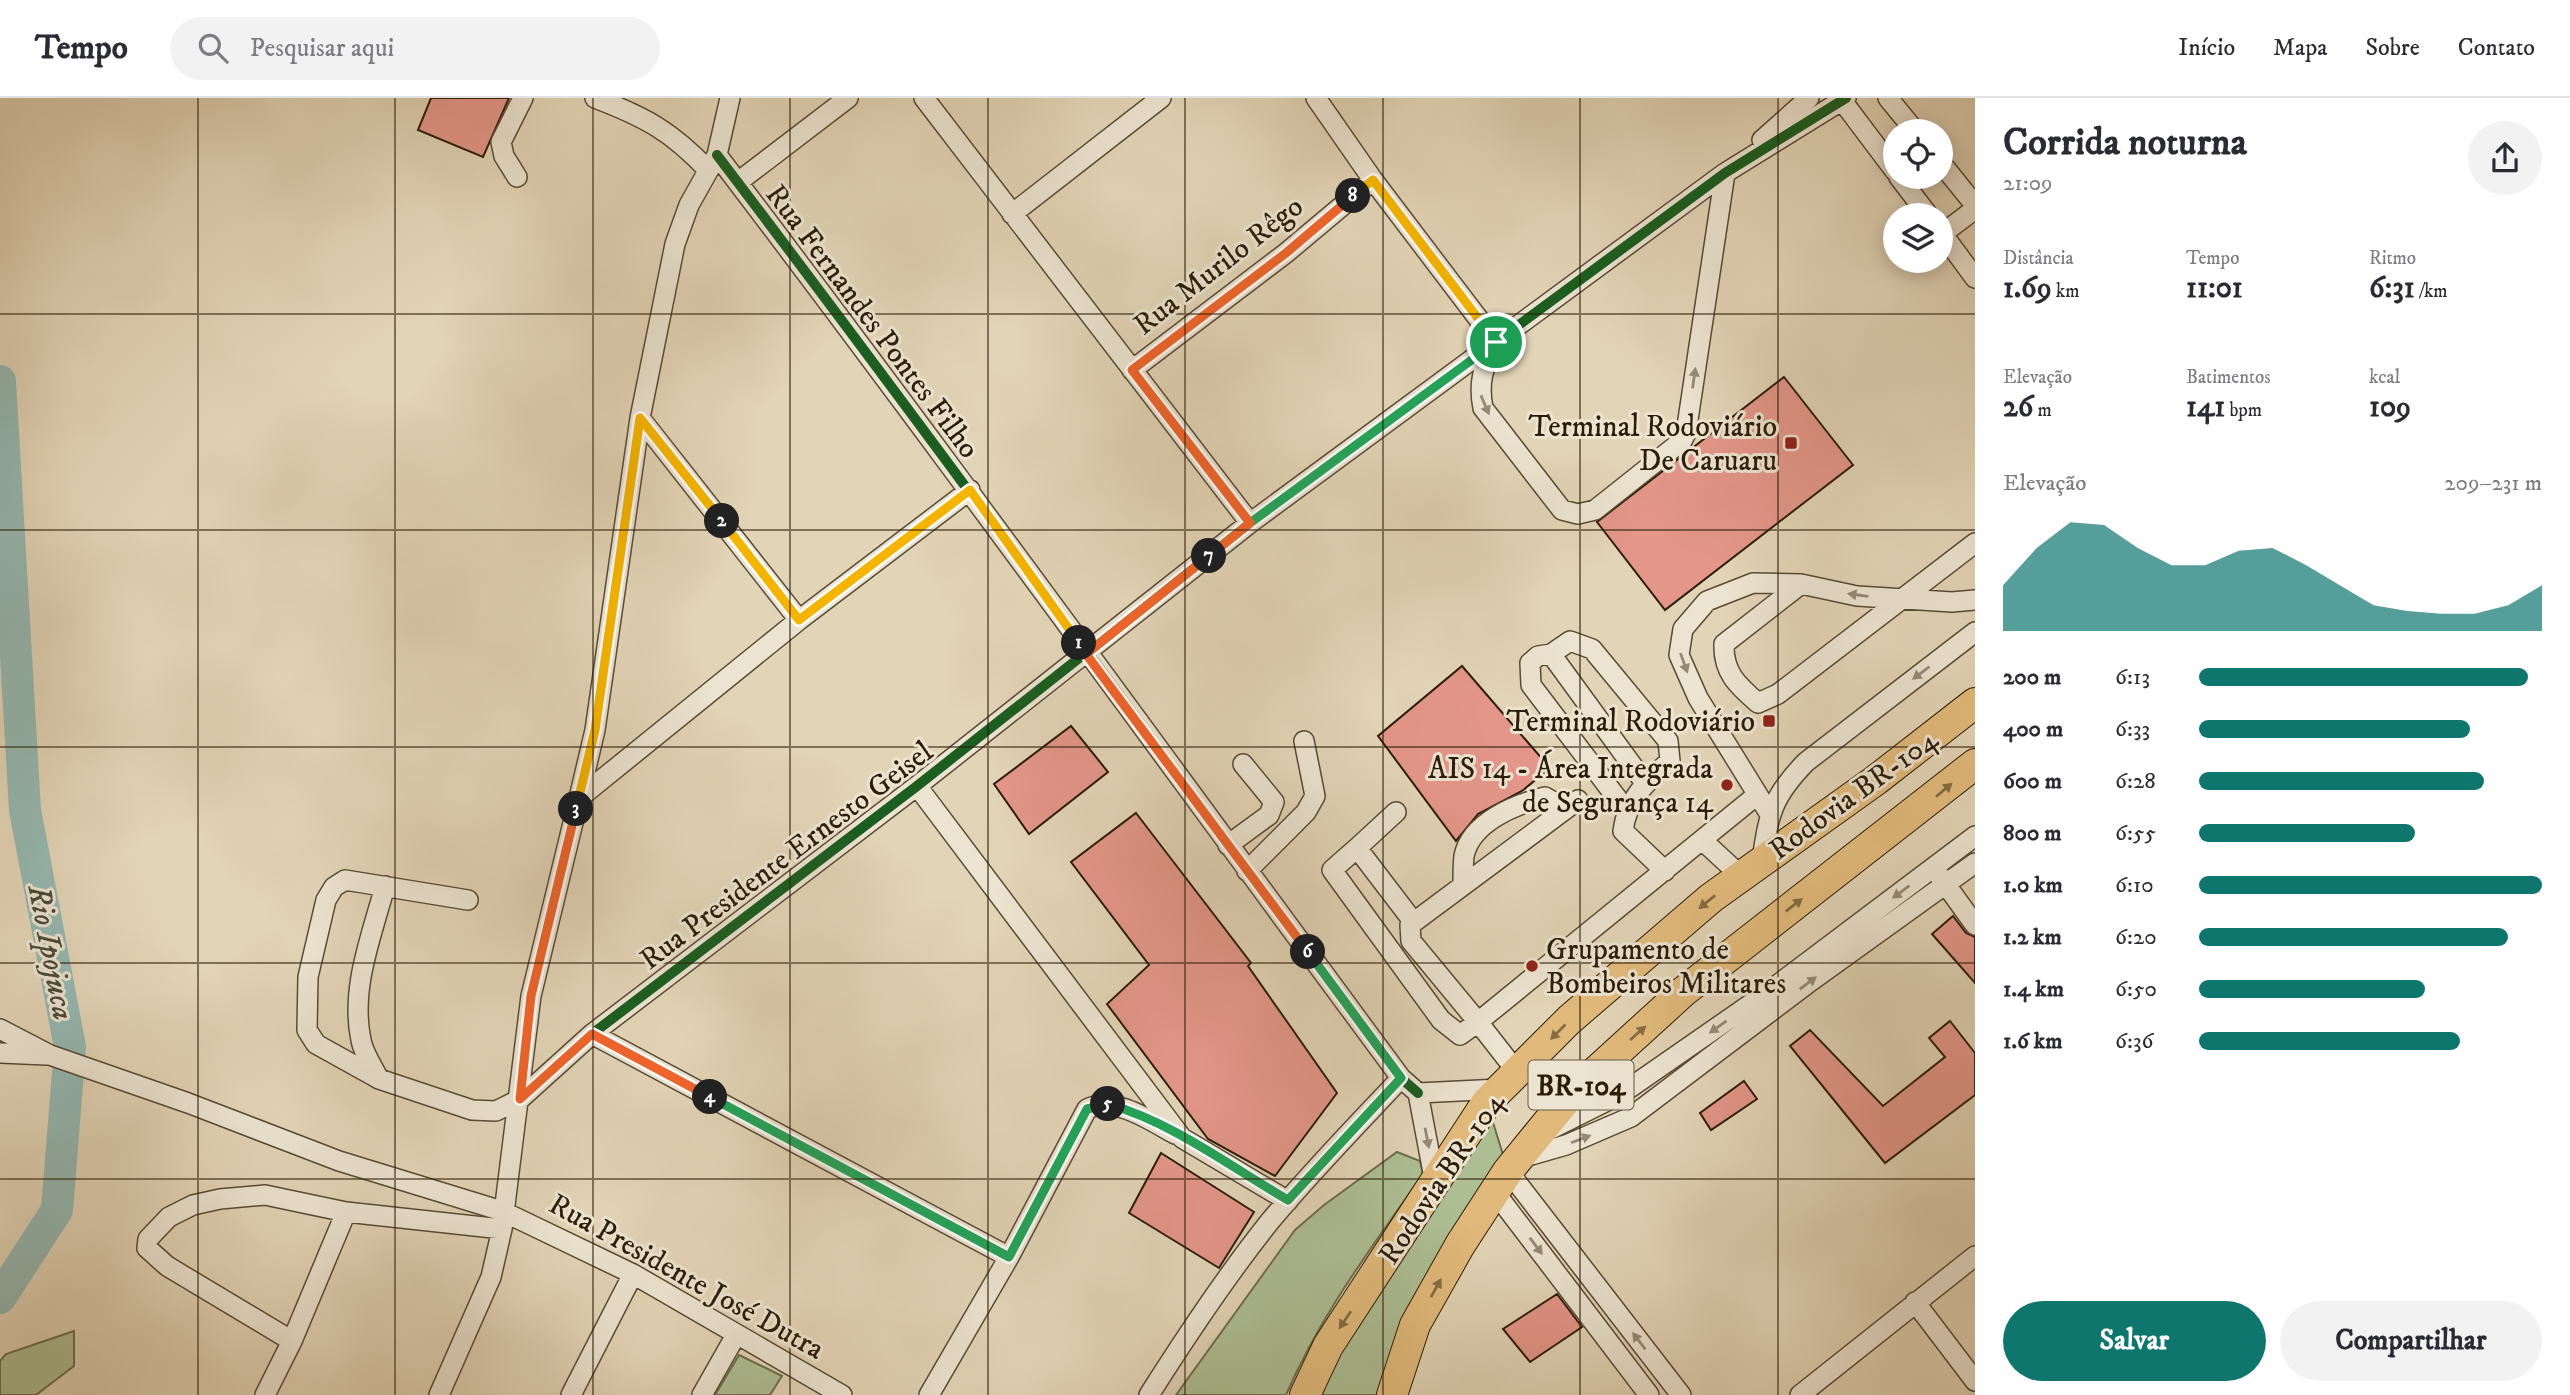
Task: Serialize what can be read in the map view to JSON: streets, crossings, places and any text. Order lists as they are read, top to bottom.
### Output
{
  "streets": {
    "highway": ["Rodovia BR-104", "BR-104"],
    "street": [
      "Rua Murilo Rêgo",
      "Rua Fernandes Pontes Filho",
      "Rua Presidente Ernesto Geisel",
      "Rua Presidente José Dutra"
    ]
  },
  "crossings": [
    ["Rua Fernandes Pontes Filho", "Rua Presidente Ernesto Geisel"]
  ],
  "water": ["Rio Ipojuca"],
  "places": {
    "transit": ["Terminal Rodoviário De Caruaru", "Terminal Rodoviário"],
    "other": ["AIS 14 - Área Integrada de Segurança 14", "Grupamento de Bombeiros Militares"]
  },
  "page": {
    "header": "Tempo",
    "search": "Pesquisar aqui",
    "nav": [
      "Início",
      "Mapa",
      "Sobre",
      "Contato"
    ],
    "heading": ["Corrida noturna", "21:09"],
    "pins": [
      "8",
      "2",
      "7",
      "1",
      "3",
      "6",
      "4",
      "5"
    ],
    "stats": [
      ["Distância", "1.69 km"],
      ["Tempo", "11:01"],
      ["Ritmo", "6:31 /km"],
      ["Elevação", "26 m"],
      ["Batimentos", "141 bpm"],
      ["kcal", "109"]
    ],
    "chart": ["Elevação", "209–231 m"],
    "list": [
      {
        "name": "200 m",
        "note": "6:13"
      },
      {
        "name": "400 m",
        "note": "6:33"
      },
      {
        "name": "600 m",
        "note": "6:28"
      },
      {
        "name": "800 m",
        "note": "6:55"
      },
      {
        "name": "1.0 km",
        "note": "6:10"
      },
      {
        "name": "1.2 km",
        "note": "6:20"
      },
      {
        "name": "1.4 km",
        "note": "6:50"
      },
      {
        "name": "1.6 km",
        "note": "6:36"
      }
    ],
    "buttons": ["Salvar", "Compartilhar"]
  }
}
